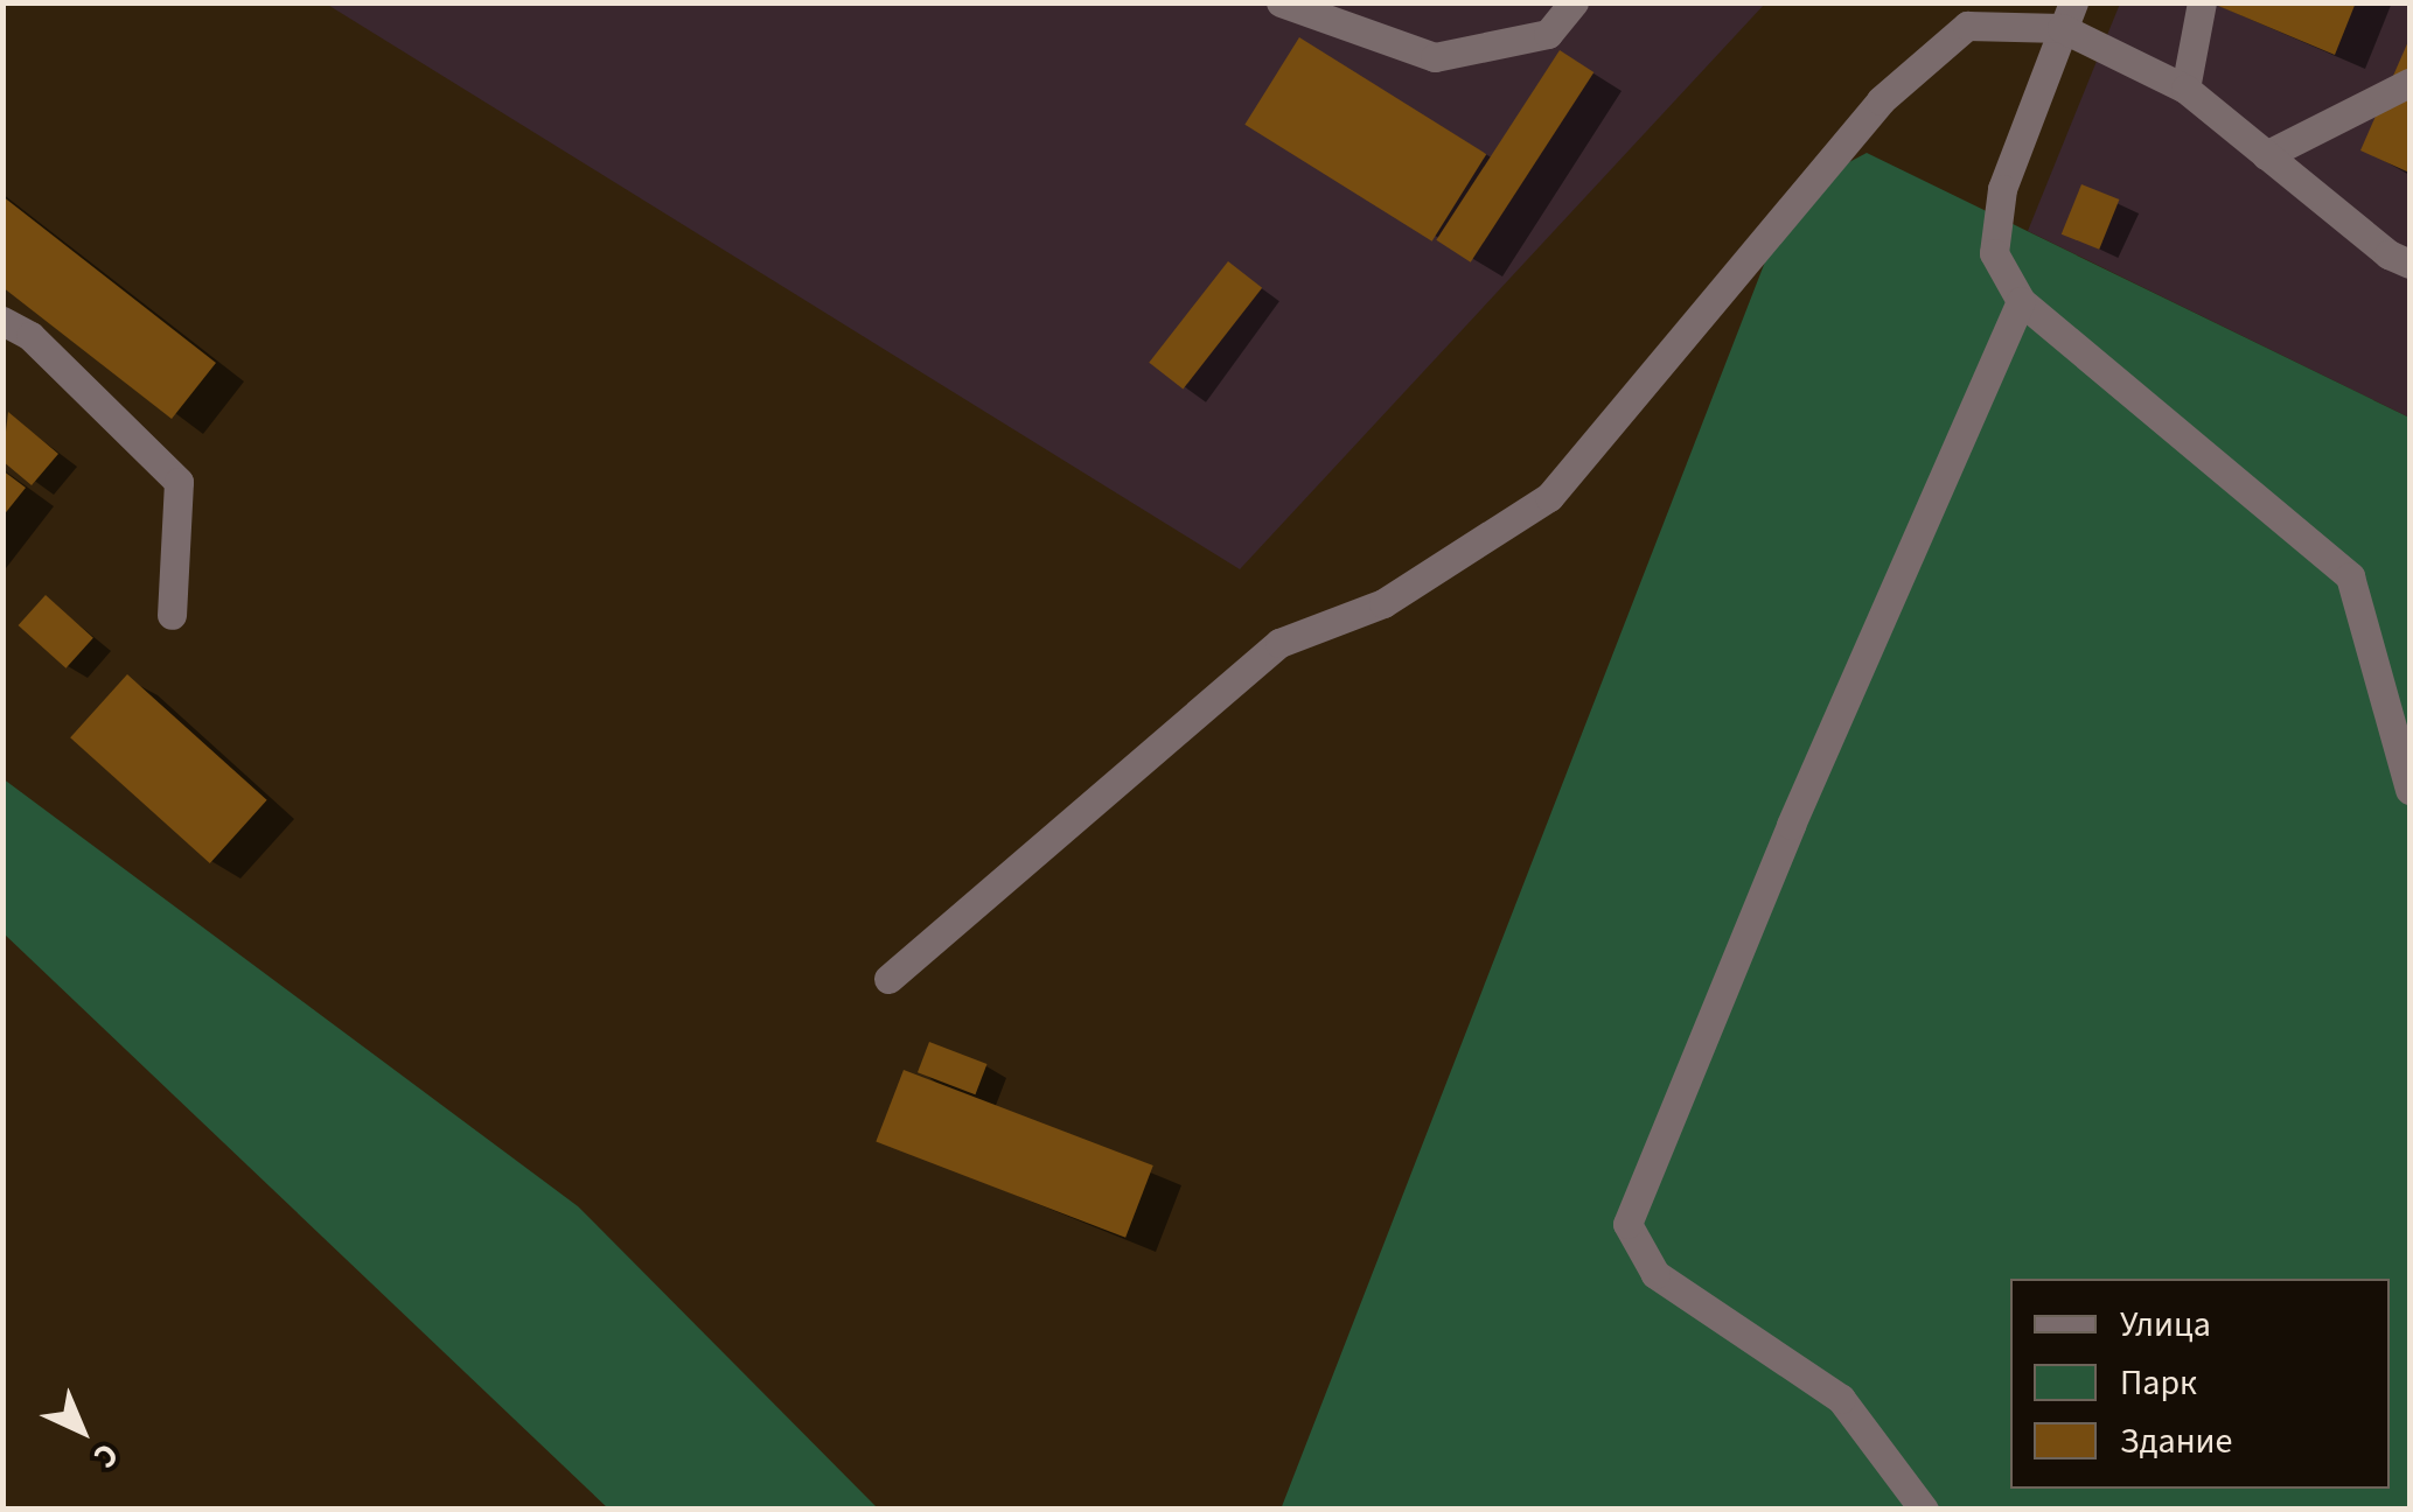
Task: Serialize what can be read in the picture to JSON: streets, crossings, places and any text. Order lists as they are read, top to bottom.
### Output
{
  "legend": ["Улица", "Парк", "Здание"],
  "north": "bottom right"
}
